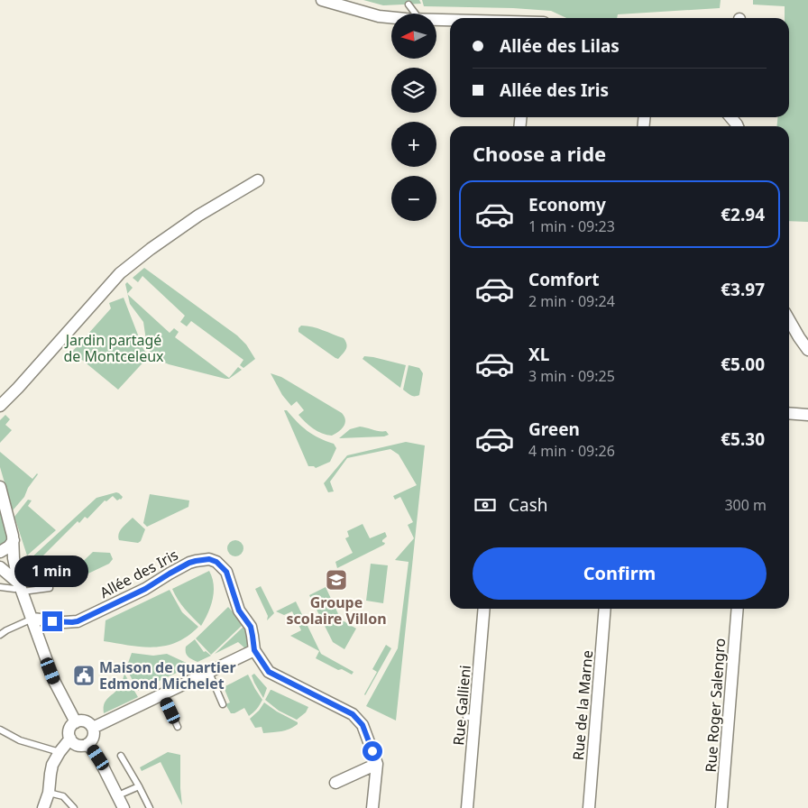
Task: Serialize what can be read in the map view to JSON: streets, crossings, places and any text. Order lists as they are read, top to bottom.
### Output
{
  "streets": {
    "street": [
      "Allée des Iris",
      "Rue Gallieni",
      "Rue de la Marne",
      "Rue Roger Salengro"
    ]
  },
  "parks": ["Jardin partagé de Montceleux"],
  "places": {
    "school or university": ["Groupe scolaire Villon"],
    "public building": ["Maison de quartier Edmond Michelet"]
  },
  "north": "left",
  "page": {
    "map_buttons": ["+", "−"],
    "banner": ["Allée des Lilas", "Allée des Iris"],
    "heading": "Choose a ride",
    "list": [
      {
        "name": "Economy",
        "note": "1 min · 09:23",
        "value": "€2.94"
      },
      {
        "name": "Comfort",
        "note": "2 min · 09:24",
        "value": "€3.97"
      },
      {
        "name": "XL",
        "note": "3 min · 09:25",
        "value": "€5.00"
      },
      {
        "name": "Green",
        "note": "4 min · 09:26",
        "value": "€5.30"
      }
    ],
    "pay": ["Cash", "300 m"],
    "buttons": "Confirm",
    "bubble": "1 min"
  }
}
